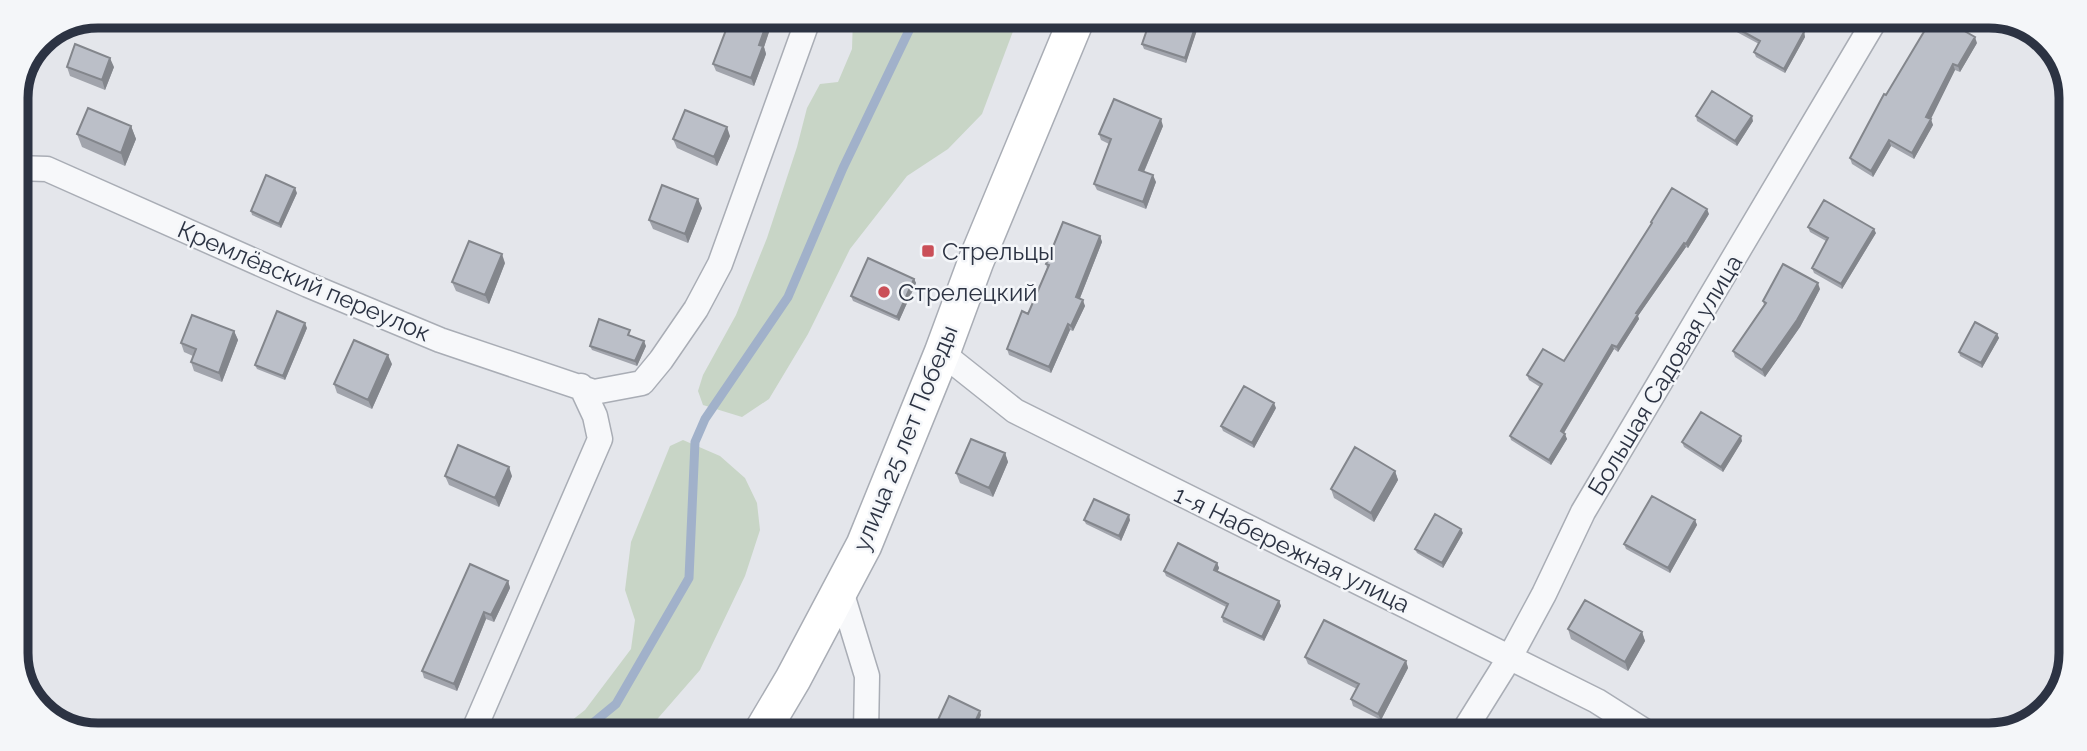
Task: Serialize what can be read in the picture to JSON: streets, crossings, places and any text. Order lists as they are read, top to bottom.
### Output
{
  "streets": {
    "main road": ["улица 25 лет Победы"],
    "street": ["Кремлёвский переулок", "Большая Садовая улица", "1-я Набережная улица"]
  },
  "crossings": [
    ["Большая Садовая улица", "1-я Набережная улица"],
    ["улица 25 лет Победы", "1-я Набережная улица"]
  ],
  "places": {
    "transit": ["Стрельцы"],
    "other": ["Стрелецкий"]
  }
}
